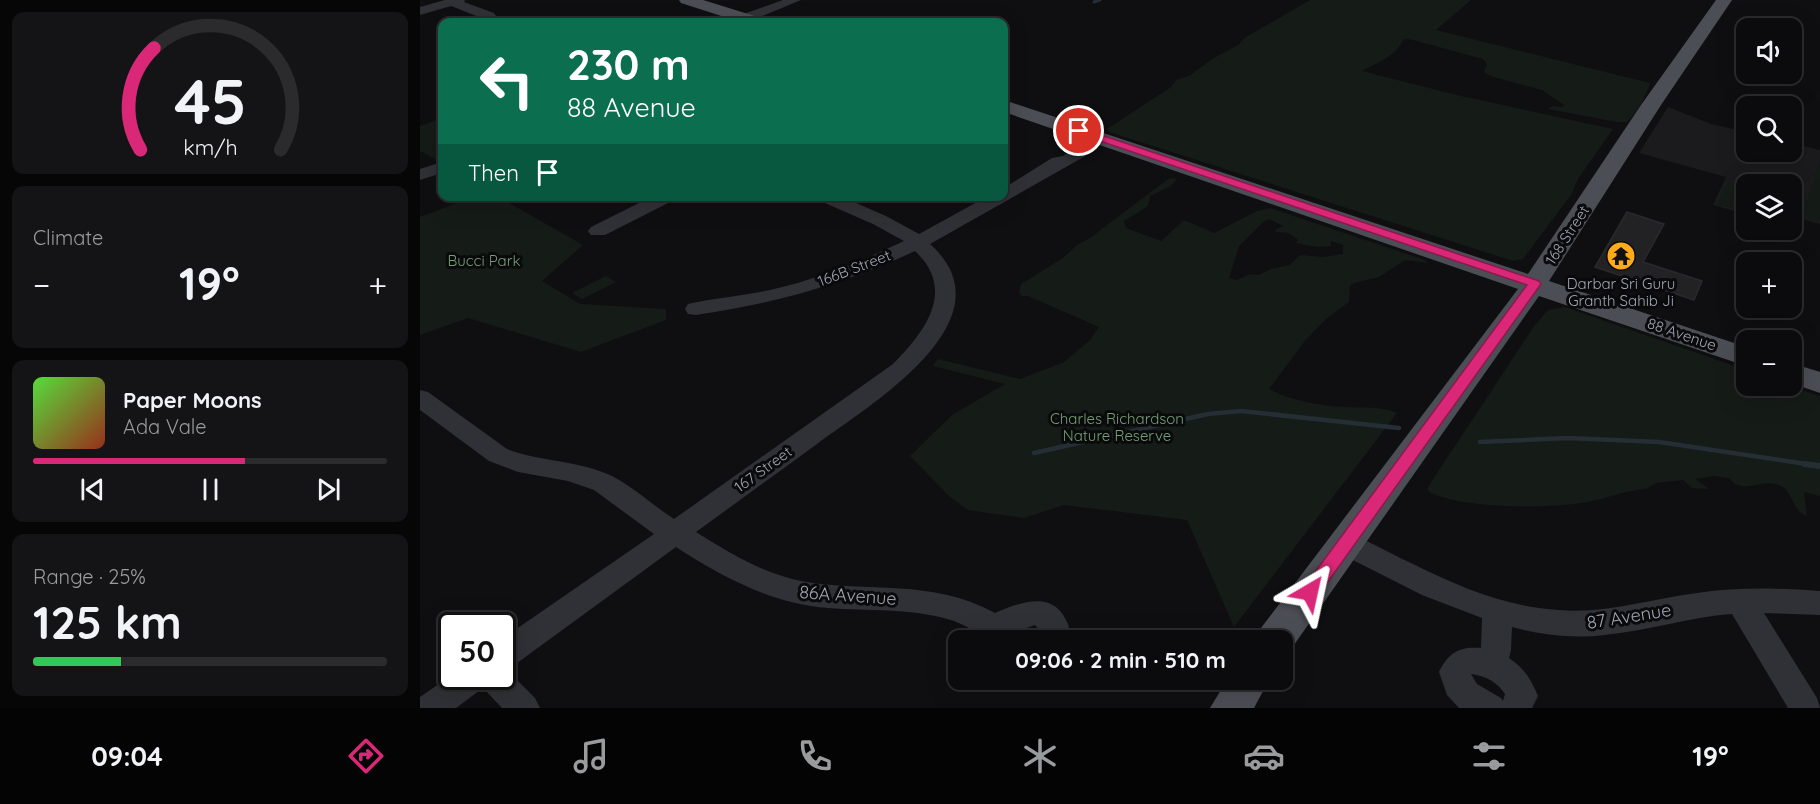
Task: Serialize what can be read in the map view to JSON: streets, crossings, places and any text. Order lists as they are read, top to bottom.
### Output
{
  "streets": {
    "main road": ["168 Street", "88 Avenue"],
    "street": [
      "166B Street",
      "167 Street",
      "86A Avenue",
      "87 Avenue"
    ]
  },
  "crossings": [
    ["168 Street", "88 Avenue"],
    ["168 Street", "87 Avenue"],
    ["166B Street", "88 Avenue"],
    ["166B Street", "167 Street"],
    ["167 Street", "86A Avenue"]
  ],
  "parks": ["Bucci Park", "Charles Richardson Nature Reserve"],
  "places": {
    "temple": ["Darbar Sri Guru Granth Sahib Ji"]
  },
  "page": {
    "map_buttons": ["+", "−"],
    "turn": ["230 m", "88 Avenue"],
    "then": "Then",
    "tile": [
      "Climate",
      ["Range · 25%", "125 km"]
    ],
    "heat": ["−", "19°", "+"],
    "song": ["Paper Moons", "Ada Vale"],
    "limit": "50",
    "trip": "09:06 · 2 min · 510 m",
    "tabs": ["09:04", "19°"],
    "gauge": ["45", "km/h"]
  }
}
